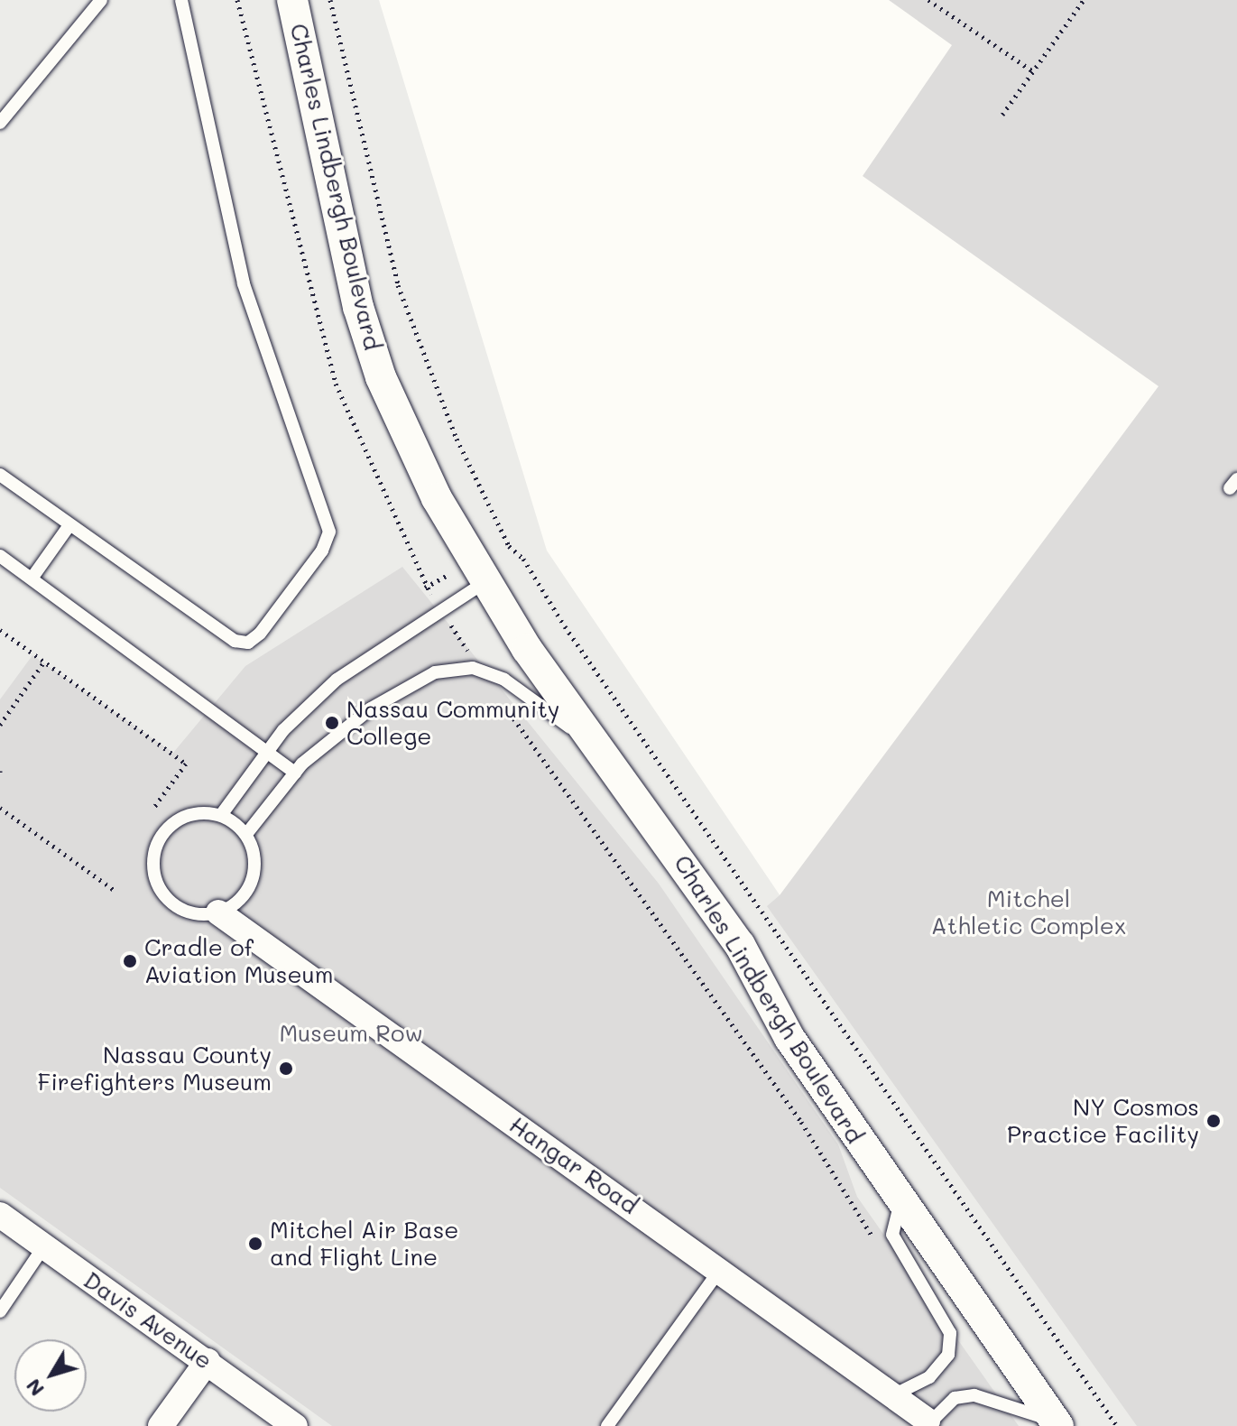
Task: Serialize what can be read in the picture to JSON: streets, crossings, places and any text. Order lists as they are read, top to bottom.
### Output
{
  "streets": {
    "street": ["Charles Lindbergh Boulevard", "Hangar Road", "Davis Avenue"]
  },
  "parks": ["Mitchel Athletic Complex", "Museum Row"],
  "places": [
    "Nassau Community College",
    "Cradle of Aviation Museum",
    "Nassau County Firefighters Museum",
    "NY Cosmos Practice Facility",
    "Mitchel Air Base and Flight Line"
  ],
  "north": "bottom left"
}
